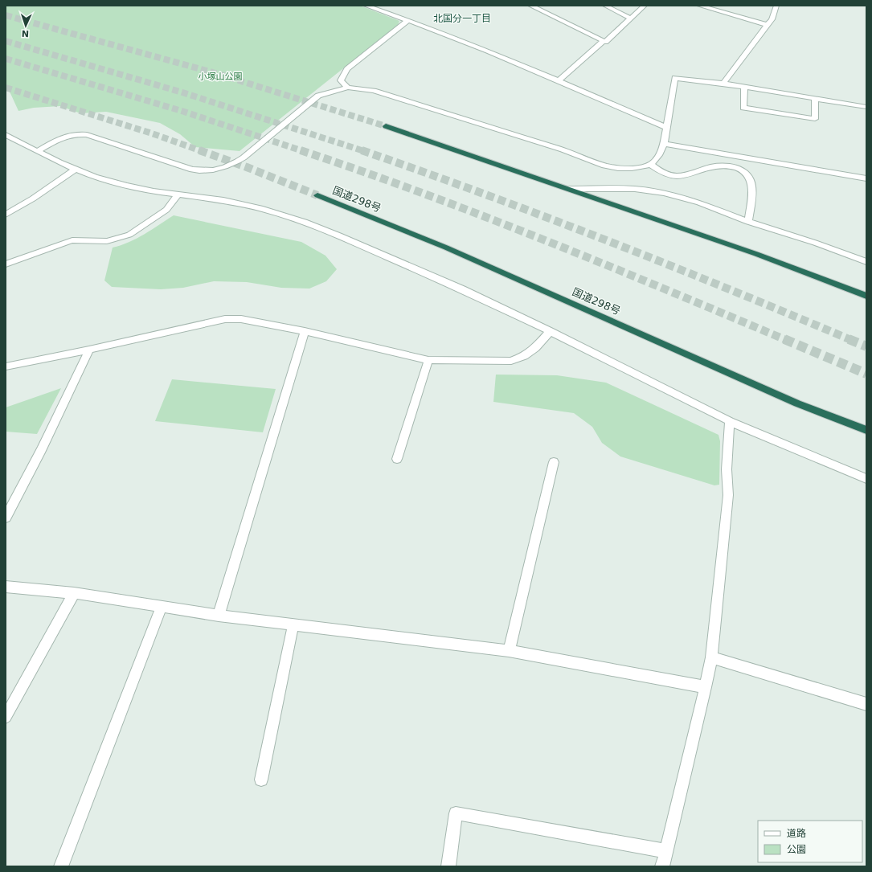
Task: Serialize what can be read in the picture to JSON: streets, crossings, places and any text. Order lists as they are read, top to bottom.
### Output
{
  "streets": {
    "highway": ["国道298号"]
  },
  "districts": ["北国分一丁目"],
  "parks": ["小塚山公園"],
  "legend": ["道路", "公園"],
  "north": "bottom"
}
